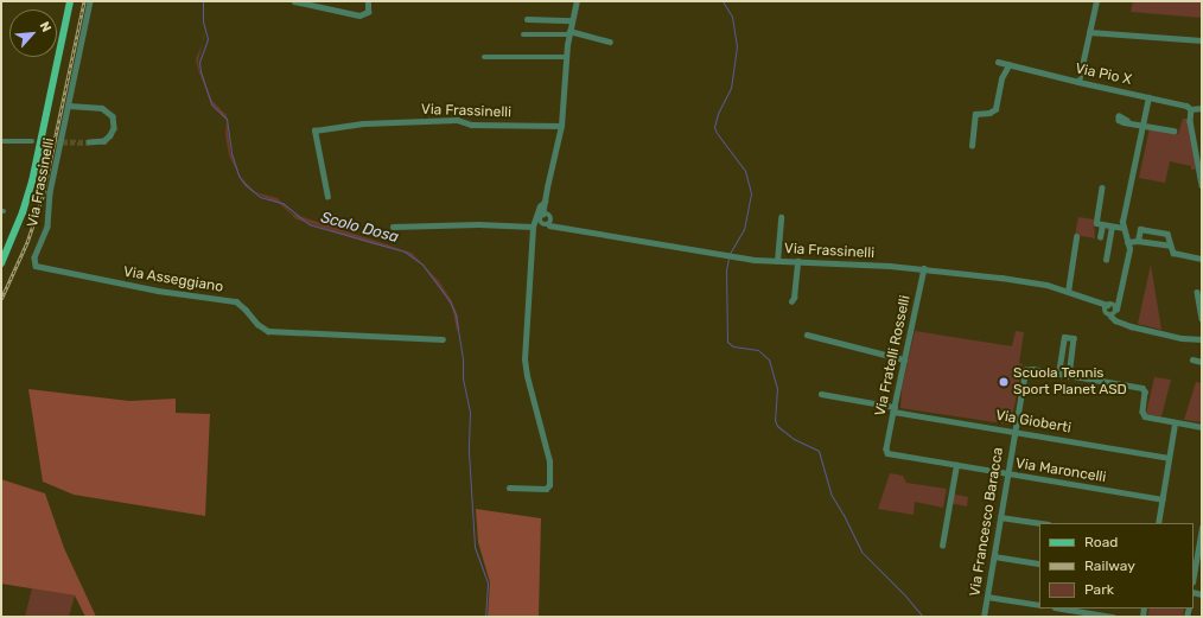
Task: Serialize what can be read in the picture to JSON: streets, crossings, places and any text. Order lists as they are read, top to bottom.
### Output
{
  "streets": {
    "street": [
      "Via Pio X",
      "Via Frassinelli",
      "Via Asseggiano",
      "Via Fratelli Rosselli",
      "Via Gioberti",
      "Via Maroncelli",
      "Via Francesco Baracca"
    ]
  },
  "crossings": [
    ["Via Frassinelli", "Via Asseggiano"],
    ["Via Frassinelli", "Via Fratelli Rosselli"],
    ["Via Fratelli Rosselli", "Via Gioberti"],
    ["Via Fratelli Rosselli", "Via Maroncelli"],
    ["Via Gioberti", "Via Francesco Baracca"],
    ["Via Maroncelli", "Via Francesco Baracca"]
  ],
  "water": ["Scolo Dosa"],
  "places": ["Scuola Tennis Sport Planet ASD"],
  "legend": ["Road", "Railway", "Park"],
  "north": "top right"
}
